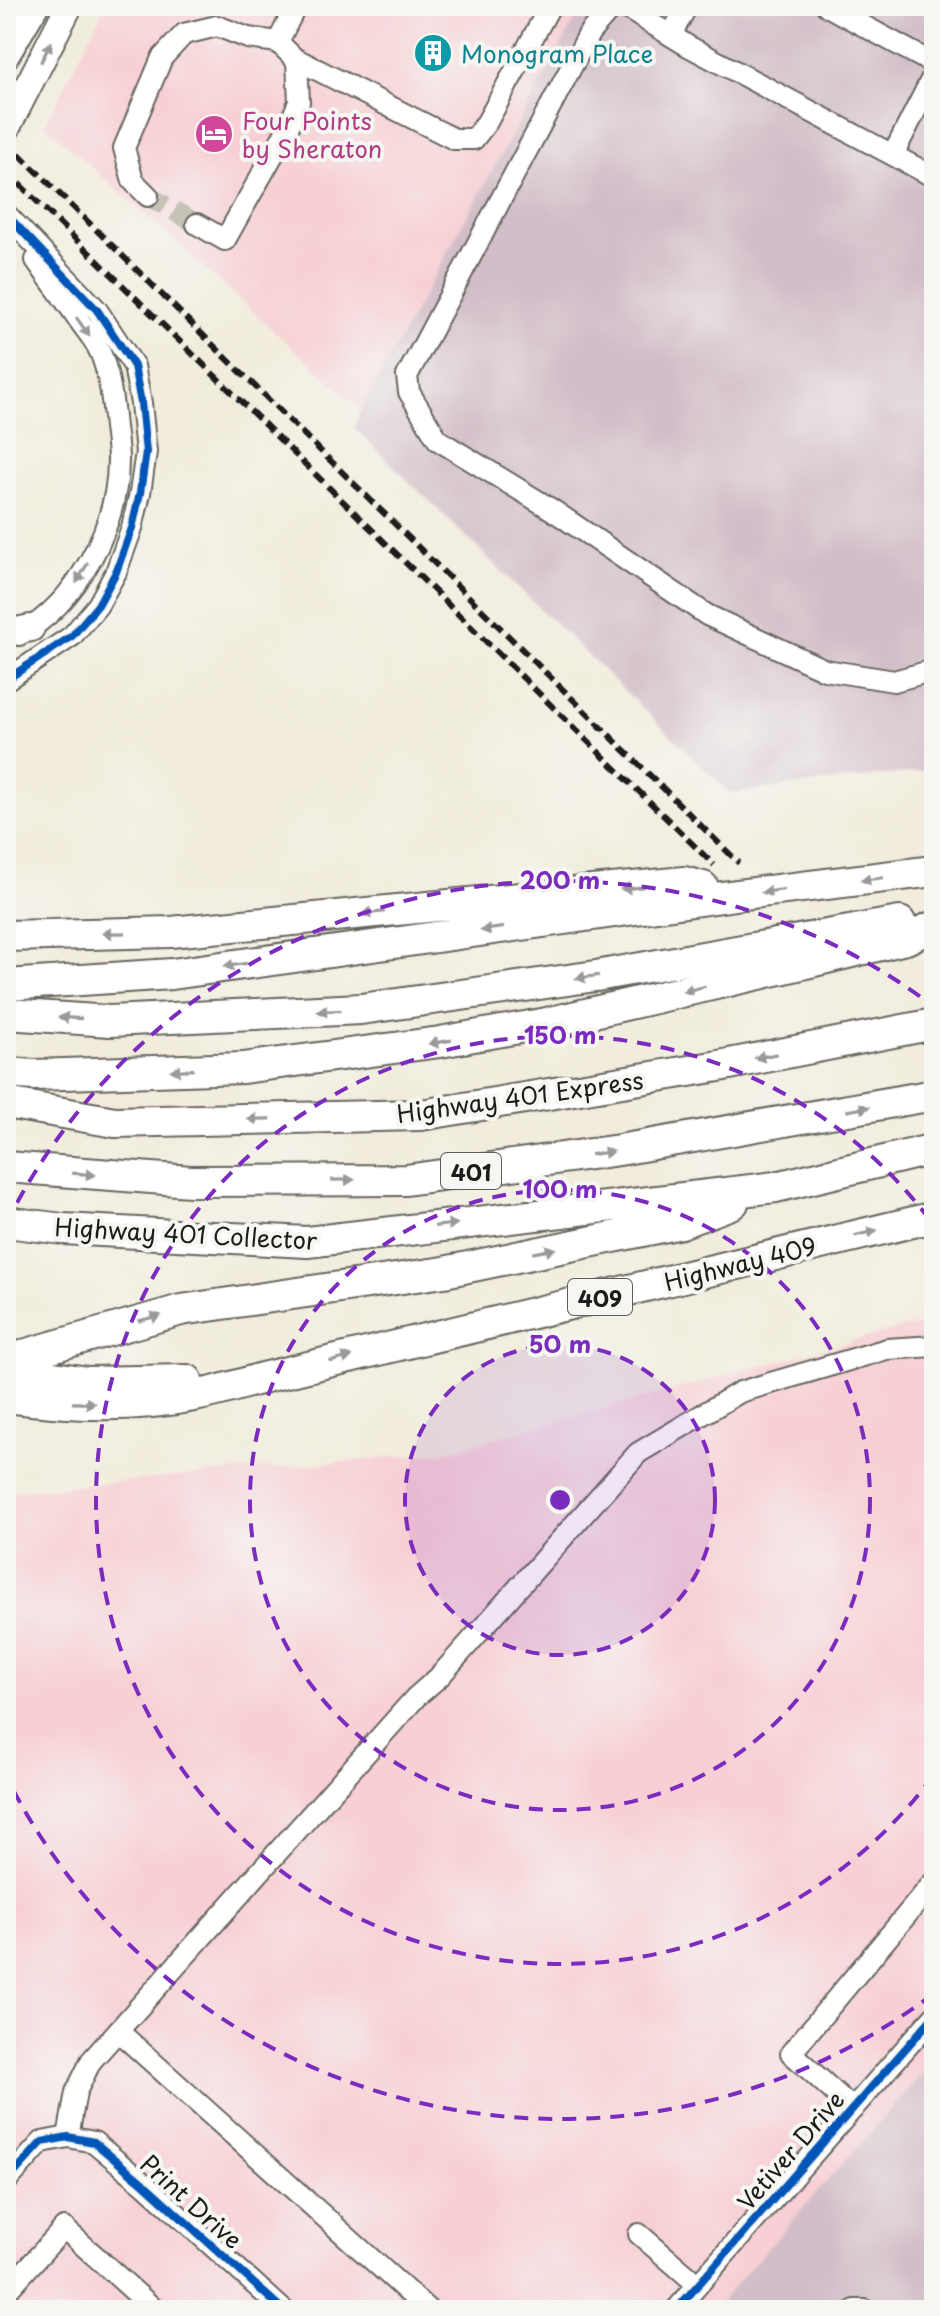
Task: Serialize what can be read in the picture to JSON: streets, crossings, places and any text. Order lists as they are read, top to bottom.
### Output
{
  "streets": {
    "highway": [
      "Highway 401 Express",
      "401",
      "Highway 401 Collector",
      "Highway 409",
      "409"
    ],
    "street": ["Vetiver Drive", "Print Drive"]
  },
  "places": {
    "building": ["Monogram Place"],
    "hotel": ["Four Points by Sheraton"]
  },
  "rings": [
    "200 m",
    "150 m",
    "100 m",
    "50 m"
  ]
}
